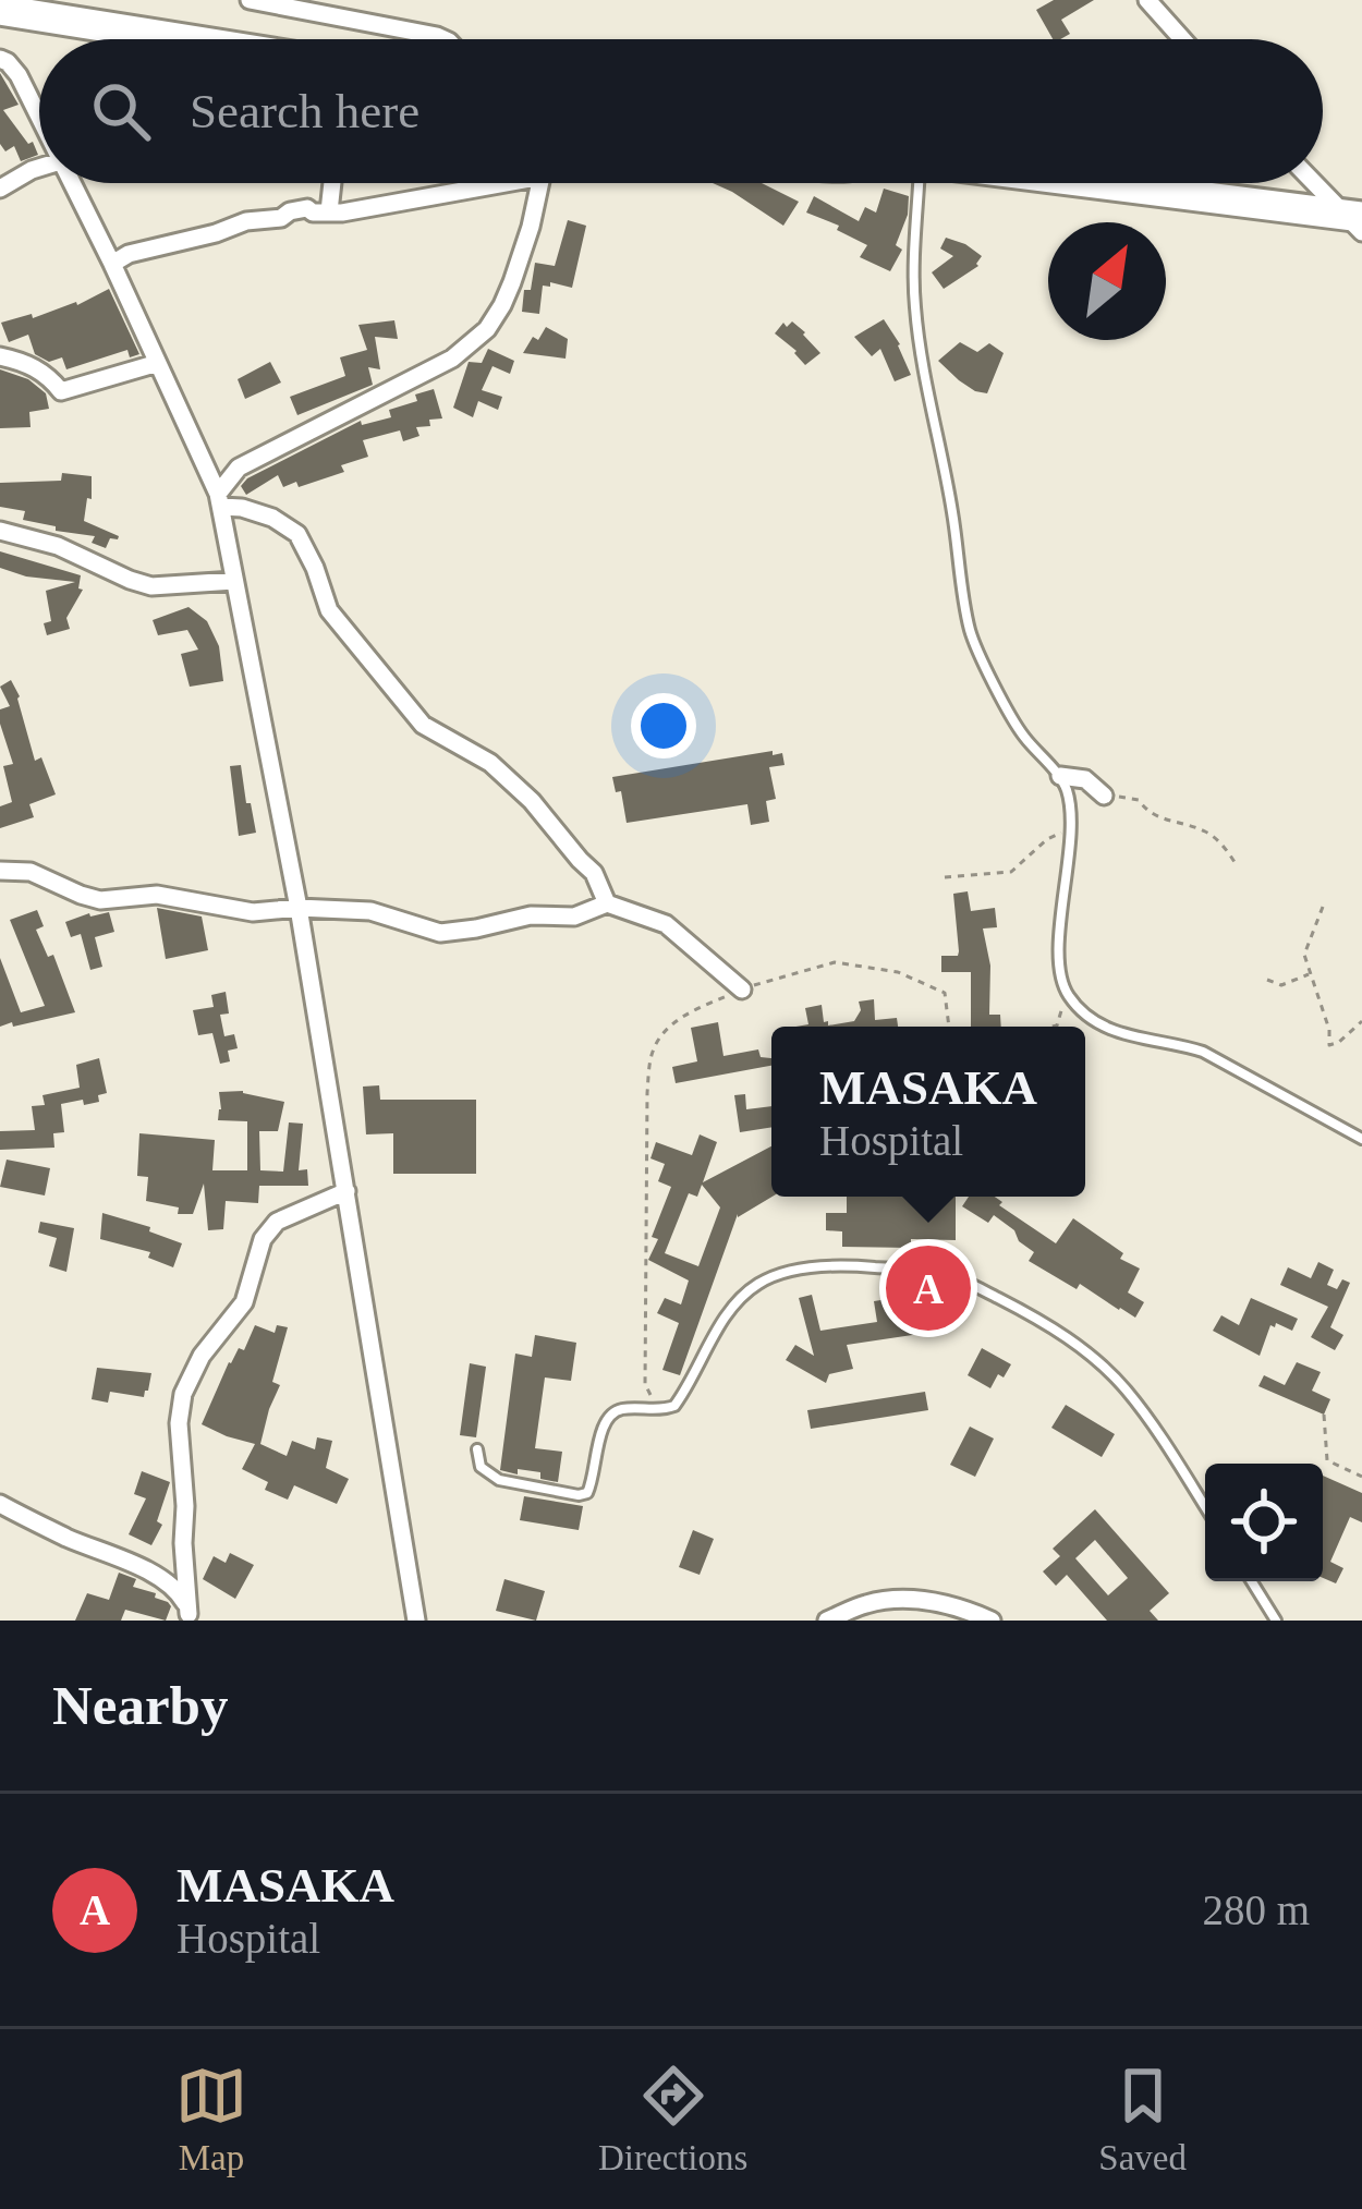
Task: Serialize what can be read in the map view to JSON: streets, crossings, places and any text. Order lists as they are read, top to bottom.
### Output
{
  "north": "top right",
  "page": {
    "search": "Search here",
    "popup": ["MASAKA", "Hospital"],
    "pins": "A",
    "heading": "Nearby",
    "list": [
      {
        "mark": "A",
        "name": "MASAKA",
        "note": "Hospital",
        "value": "280 m"
      }
    ],
    "nav": ["Map", "Directions", "Saved"]
  }
}
